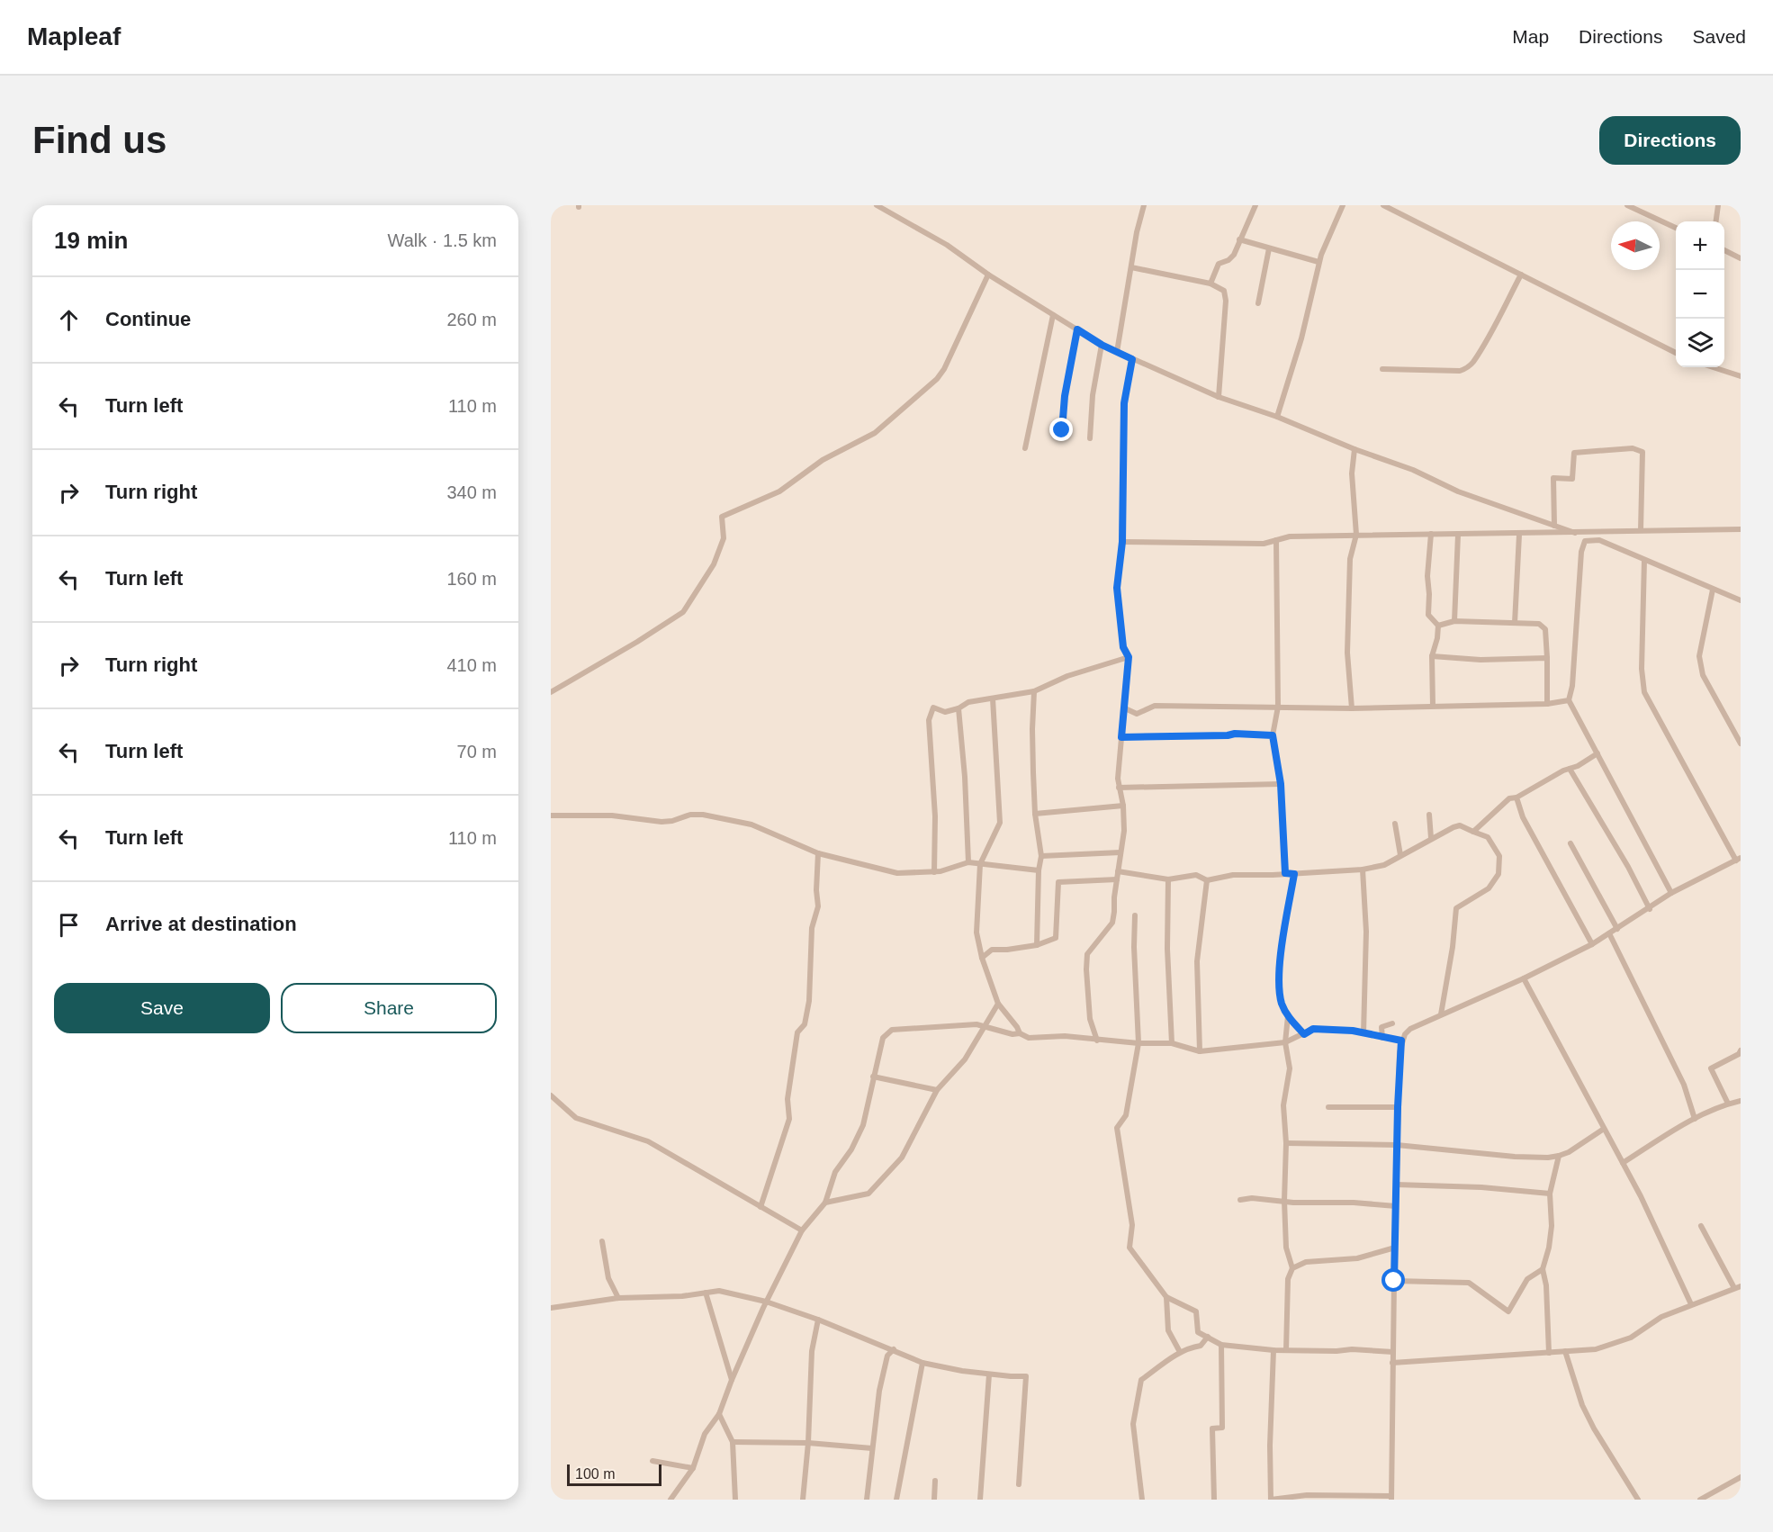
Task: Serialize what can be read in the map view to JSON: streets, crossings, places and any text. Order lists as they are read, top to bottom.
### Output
{
  "scale_bar": "100 m",
  "north": "left",
  "page": {
    "header": "Mapleaf",
    "nav": ["Map", "Directions", "Saved"],
    "buttons": [
      "Directions",
      ["Save", "Share"]
    ],
    "title": "Find us",
    "heading": ["19 min", "Walk · 1.5 km"],
    "map_buttons": ["+", "−"],
    "list": [
      ["Continue", "260 m"],
      ["Turn left", "110 m"],
      ["Turn right", "340 m"],
      ["Turn left", "160 m"],
      ["Turn right", "410 m"],
      ["Turn left", "70 m"],
      ["Turn left", "110 m"],
      "Arrive at destination"
    ],
    "scale": "100 m"
  }
}
